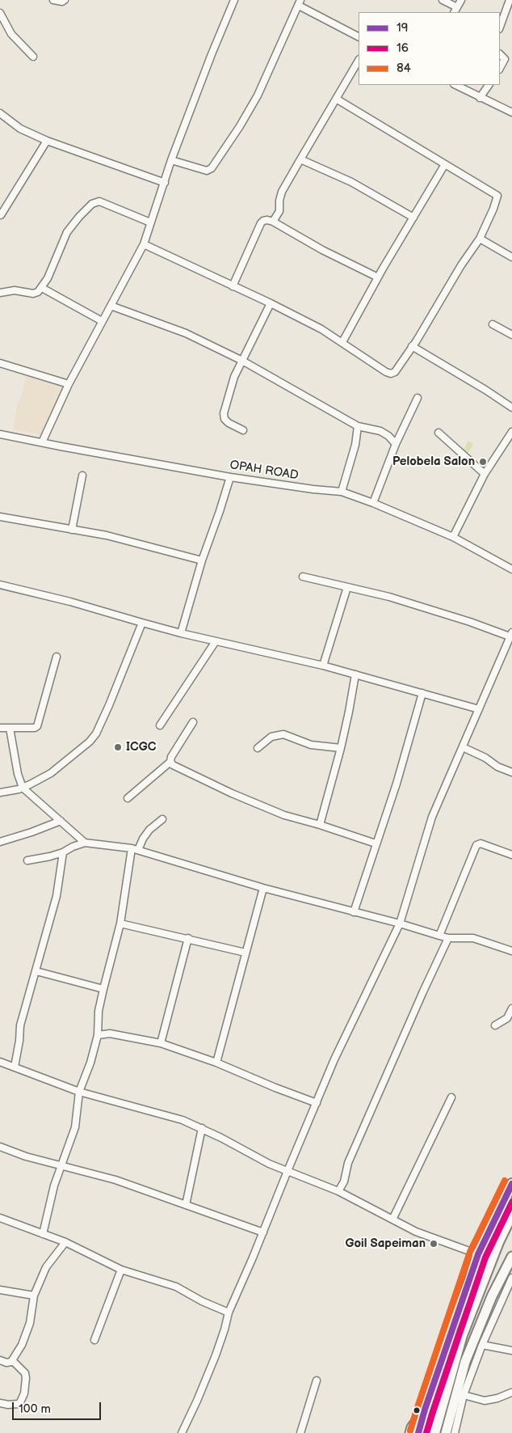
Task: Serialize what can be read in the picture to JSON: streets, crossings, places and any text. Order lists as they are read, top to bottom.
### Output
{
  "streets": {
    "street": ["OPAH ROAD"]
  },
  "places": ["Pelobela Salon", "ICGC", "Goil Sapeiman"],
  "lines": ["transit line 84", "transit line 19", "transit line 16"],
  "legend": ["19", "16", "84"],
  "scale_bar": "100 m"
}
